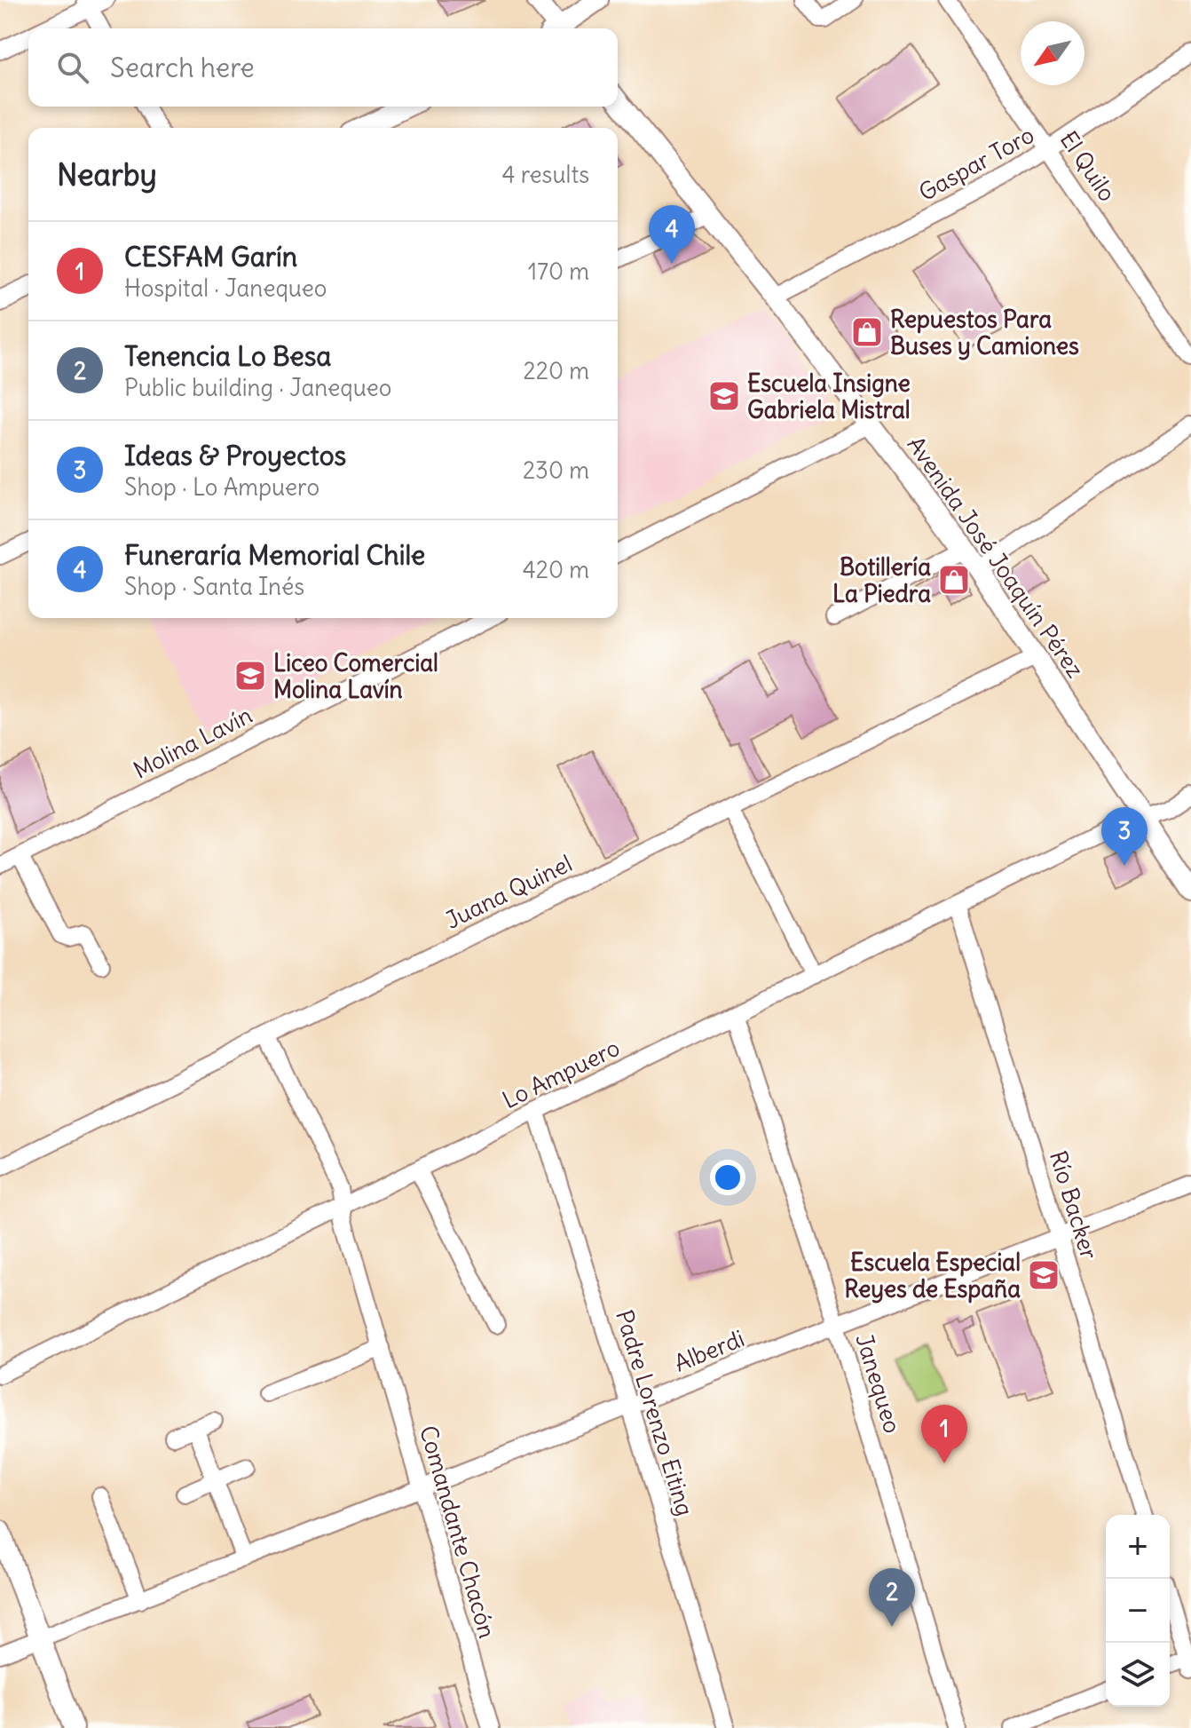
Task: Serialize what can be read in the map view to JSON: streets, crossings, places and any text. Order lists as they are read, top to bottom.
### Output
{
  "streets": {
    "main road": ["Avenida José Joaquín Pérez"],
    "street": [
      "Gaspar Toro",
      "El Quilo",
      "Molina Lavín",
      "Juana Quinel",
      "Lo Ampuero",
      "Río Backer",
      "Alberdi",
      "Janequeo",
      "Padre Lorenzo Eiting",
      "Comandante Chacón"
    ]
  },
  "crossings": [
    ["Gaspar Toro", "El Quilo"],
    ["Gaspar Toro", "Avenida José Joaquín Pérez"],
    ["Avenida José Joaquín Pérez", "Juana Quinel"],
    ["Avenida José Joaquín Pérez", "Lo Ampuero"],
    ["Juana Quinel", "Comandante Chacón"],
    ["Lo Ampuero", "Río Backer"],
    ["Lo Ampuero", "Janequeo"],
    ["Lo Ampuero", "Padre Lorenzo Eiting"],
    ["Lo Ampuero", "Comandante Chacón"],
    ["Río Backer", "Alberdi"],
    ["Alberdi", "Janequeo"],
    ["Alberdi", "Padre Lorenzo Eiting"],
    ["Alberdi", "Comandante Chacón"]
  ],
  "places": {
    "shop": ["Repuestos Para Buses y Camiones", "Botillería La Piedra"],
    "school or university": ["Escuela Insigne Gabriela Mistral", "Liceo Comercial Molina Lavín", "Escuela Especial Reyes de España"]
  },
  "north": "bottom left",
  "page": {
    "search": "Search here",
    "heading": ["Nearby", "4 results"],
    "pins": [
      "4",
      "3",
      "1",
      "2"
    ],
    "list": [
      {
        "mark": "1",
        "name": "CESFAM Garín",
        "note": "Hospital · Janequeo",
        "value": "170 m"
      },
      {
        "mark": "2",
        "name": "Tenencia Lo Besa",
        "note": "Public building · Janequeo",
        "value": "220 m"
      },
      {
        "mark": "3",
        "name": "Ideas & Proyectos",
        "note": "Shop · Lo Ampuero",
        "value": "230 m"
      },
      {
        "mark": "4",
        "name": "Funeraría Memorial Chile",
        "note": "Shop · Santa Inés",
        "value": "420 m"
      }
    ],
    "map_buttons": ["+", "−"]
  }
}
